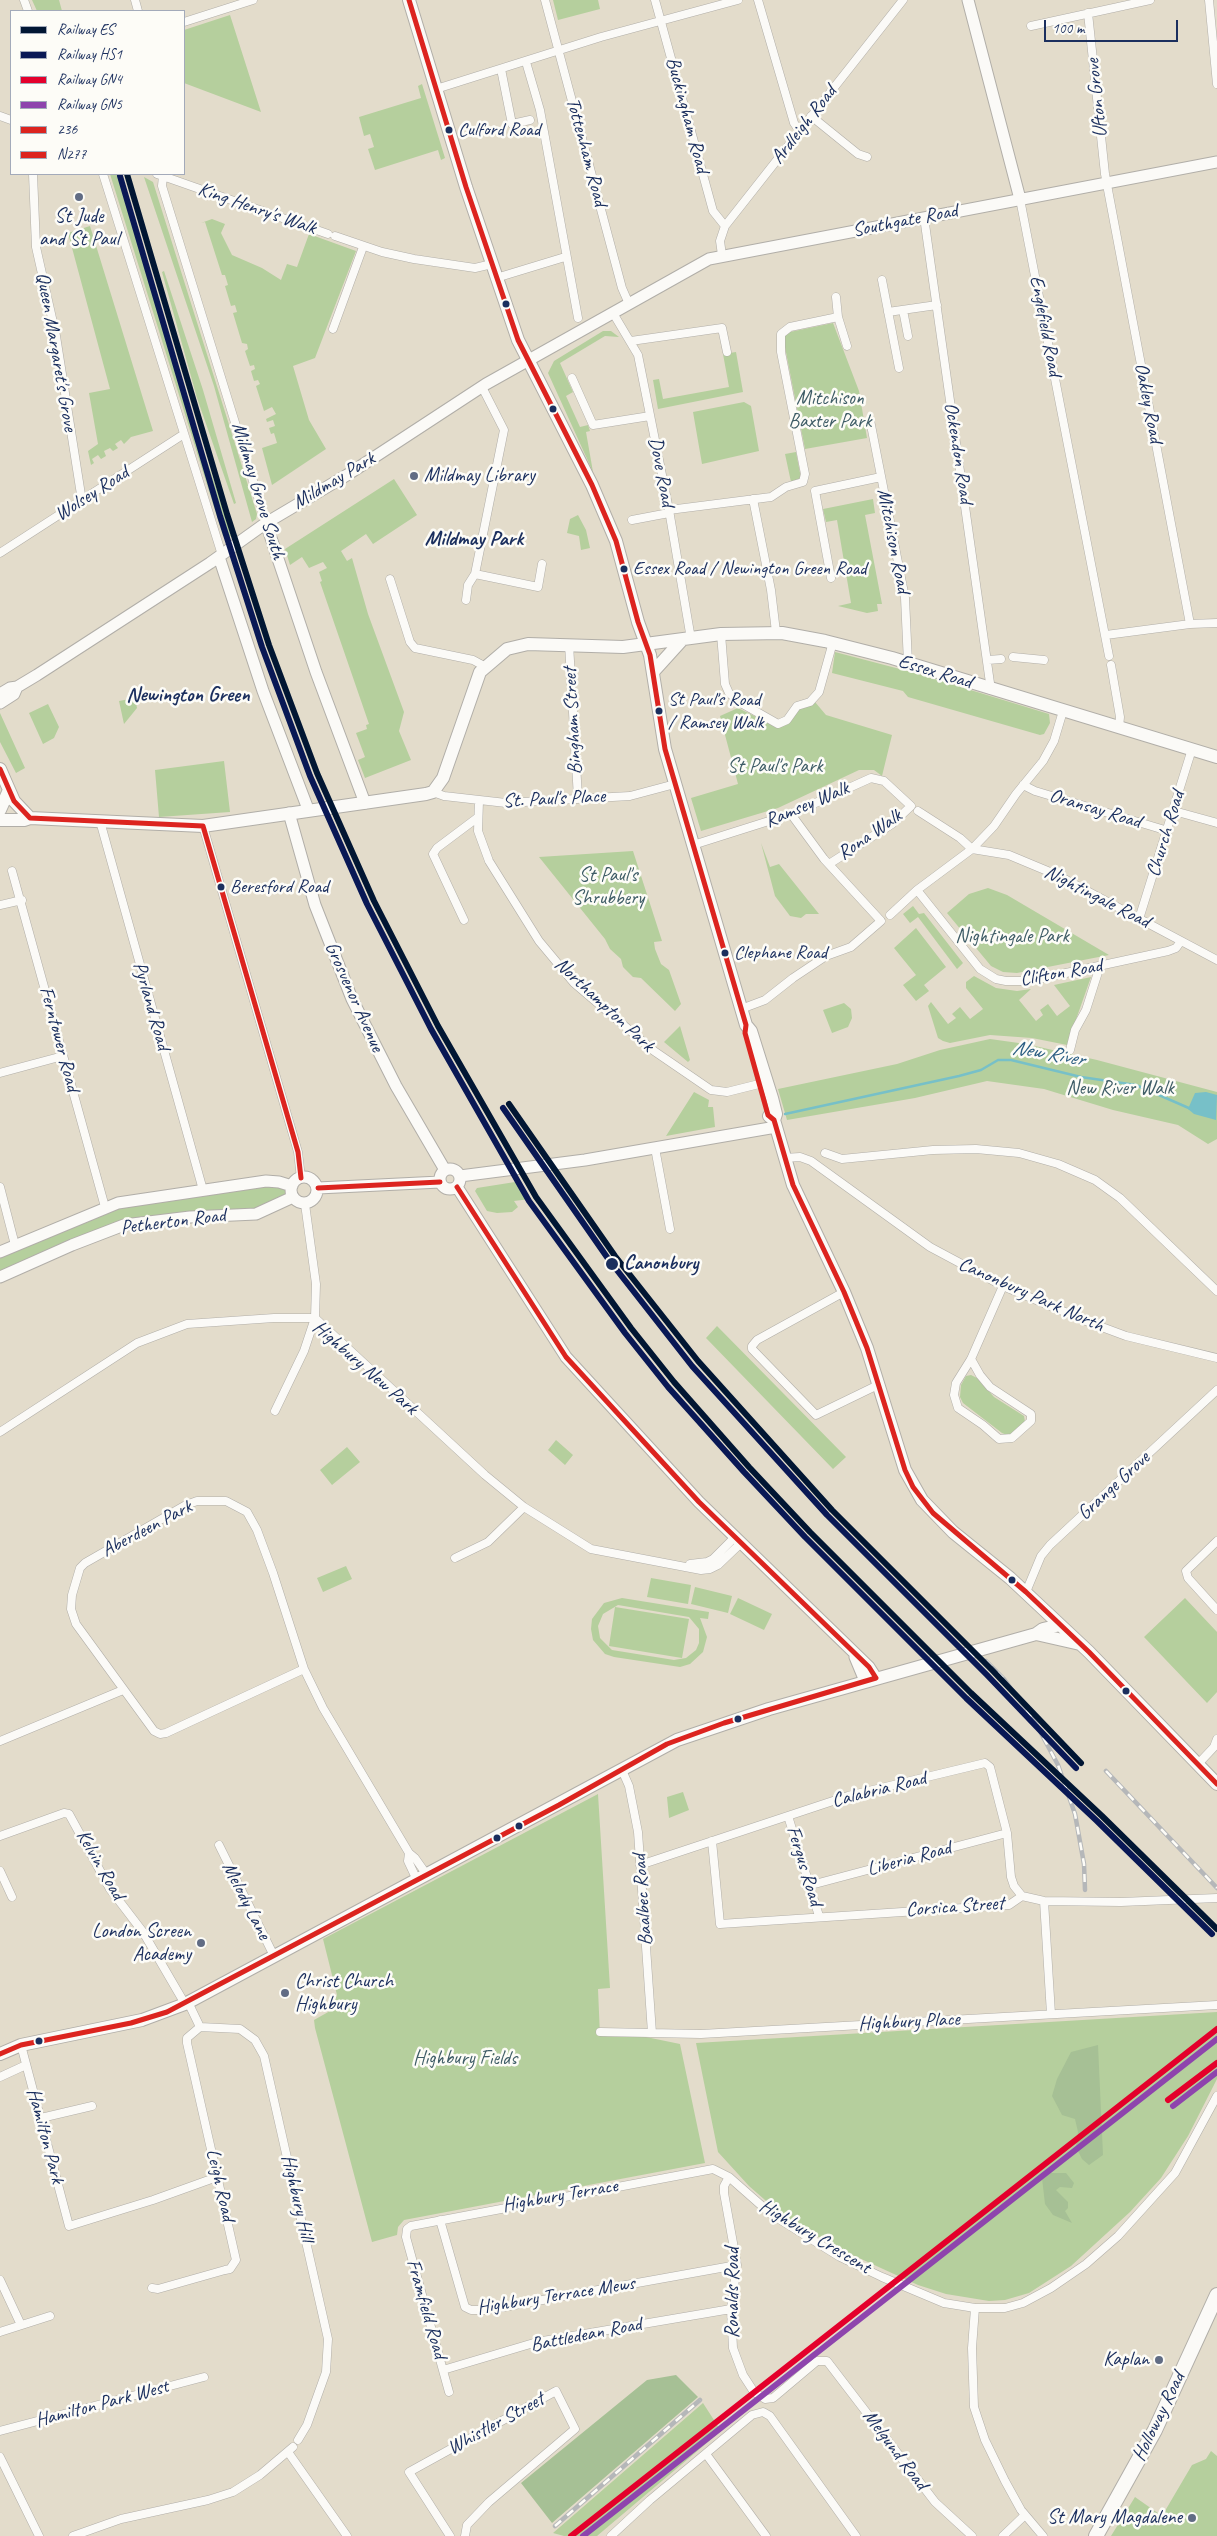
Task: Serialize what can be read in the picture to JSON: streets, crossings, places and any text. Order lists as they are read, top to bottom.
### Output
{
  "streets": {
    "highway": ["Holloway Road"],
    "main road": ["Essex Road"],
    "street": [
      "Ufton Grove",
      "Buckingham Road",
      "Ardleigh Road",
      "Tottenham Road",
      "King Henry's Walk",
      "Southgate Road",
      "Englefield Road",
      "Queen Margaret's Grove",
      "Oakley Road",
      "Ockendon Road",
      "Dove Road",
      "Mildmay Park",
      "Mildmay Grove South",
      "Wolsey Road",
      "Mitchison Road",
      "Bingham Street",
      "St. Paul's Place",
      "Ramsey Walk",
      "Oransay Road",
      "Church Road",
      "Rona Walk",
      "Nightingale Road",
      "Clifton Road",
      "Grosvenor Avenue",
      "Northampton Park",
      "Pyrland Road",
      "Ferntower Road",
      "Petherton Road",
      "Canonbury Park North",
      "Highbury New Park",
      "Grange Grove",
      "Aberdeen Park",
      "Calabria Road",
      "Liberia Road",
      "Kelvin Road",
      "Fergus Road",
      "Baalbec Road",
      "Melody Lane",
      "Corsica Street",
      "Highbury Place",
      "Hamilton Park",
      "Leigh Road",
      "Highbury Terrace",
      "Highbury Hill",
      "Highbury Crescent",
      "Ronalds Road",
      "Highbury Terrace Mews",
      "Framfield Road",
      "Battledean Road",
      "Hamilton Park West",
      "Whistler Street",
      "Melgund Road"
    ]
  },
  "crossings": [
    ["Ufton Grove", "Southgate Road"],
    ["Ufton Grove", "Oakley Road"],
    ["Buckingham Road", "Ardleigh Road"],
    ["Ardleigh Road", "Southgate Road"],
    ["Tottenham Road", "Southgate Road"],
    ["King Henry's Walk", "Mildmay Grove South"],
    ["Southgate Road", "Englefield Road"],
    ["Southgate Road", "Oakley Road"],
    ["Southgate Road", "Ockendon Road"],
    ["Southgate Road", "Dove Road"],
    ["Southgate Road", "Mildmay Park"],
    ["Queen Margaret's Grove", "Wolsey Road"],
    ["Ockendon Road", "Essex Road"],
    ["Dove Road", "Essex Road"],
    ["Mildmay Park", "Mildmay Grove South"],
    ["Mitchison Road", "Essex Road"],
    ["Essex Road", "Bingham Street"],
    ["Essex Road", "Church Road"],
    ["Bingham Street", "St. Paul's Place"],
    ["St. Paul's Place", "Northampton Park"],
    ["Ramsey Walk", "Rona Walk"],
    ["Ramsey Walk", "Nightingale Road"],
    ["Oransay Road", "Church Road"],
    ["Church Road", "Nightingale Road"],
    ["Nightingale Road", "Clifton Road"],
    ["Pyrland Road", "Petherton Road"],
    ["Ferntower Road", "Petherton Road"],
    ["Calabria Road", "Liberia Road"],
    ["Calabria Road", "Fergus Road"],
    ["Calabria Road", "Baalbec Road"],
    ["Calabria Road", "Corsica Street"],
    ["Liberia Road", "Fergus Road"],
    ["Fergus Road", "Corsica Street"],
    ["Baalbec Road", "Highbury Place"],
    ["Hamilton Park", "Leigh Road"],
    ["Leigh Road", "Highbury Hill"],
    ["Highbury Terrace", "Highbury Crescent"],
    ["Highbury Terrace", "Highbury Terrace Mews"],
    ["Highbury Terrace", "Framfield Road"],
    ["Highbury Crescent", "Ronalds Road"],
    ["Ronalds Road", "Highbury Terrace Mews"],
    ["Ronalds Road", "Battledean Road"],
    ["Ronalds Road", "Melgund Road"],
    ["Framfield Road", "Battledean Road"]
  ],
  "districts": ["Mildmay Park", "Newington Green"],
  "water": ["New River"],
  "parks": [
    "Mitchison Baxter Park",
    "St Paul's Park",
    "St Paul's Shrubbery",
    "Nightingale Park",
    "New River Walk",
    "Highbury Fields"
  ],
  "places": [
    "Culford Road",
    "St Jude and St Paul",
    "Mildmay Library",
    "Essex Road / Newington Green Road",
    "St Paul's Road / Ramsey Walk",
    "Beresford Road",
    "Clephane Road",
    "Canonbury",
    "London Screen Academy",
    "Christ Church Highbury",
    "Kaplan",
    "St Mary Magdalene"
  ],
  "lines": [
    "transit line N277",
    "rail line ES",
    "rail line HS1",
    "transit line 236",
    "rail line GN4",
    "rail line GN5"
  ],
  "legend": [
    "Railway ES",
    "Railway HS1",
    "Railway GN4",
    "Railway GN5",
    "236",
    "N277"
  ],
  "scale_bar": "100 m"
}
